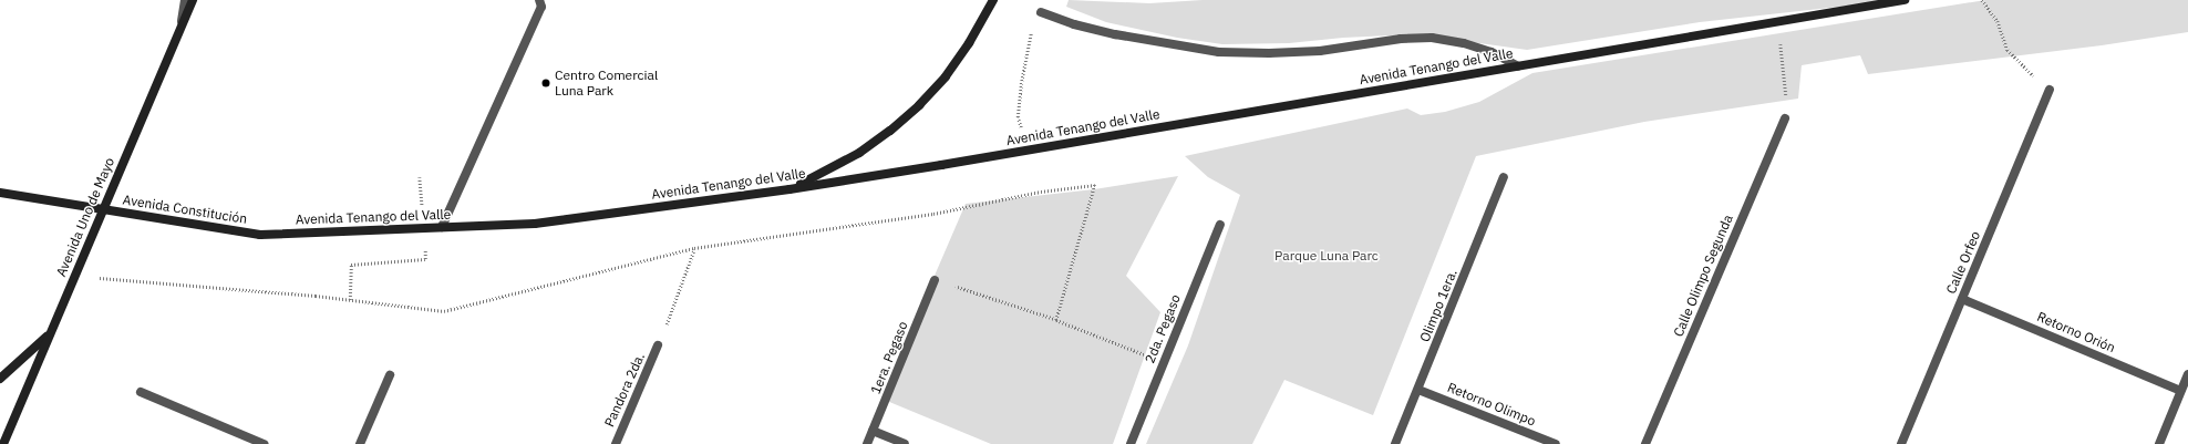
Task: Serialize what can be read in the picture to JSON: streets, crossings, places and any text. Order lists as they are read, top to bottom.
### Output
{
  "streets": {
    "main road": ["Avenida Tenango del Valle", "Avenida Constitución", "Avenida Uno de Mayo"],
    "street": [
      "Calle Orfeo",
      "Calle Olimpo Segunda",
      "Olimpo 1era.",
      "2da. Pegaso",
      "Retorno Orión",
      "1era. Pegaso",
      "Pandora 2da.",
      "Retorno Olimpo"
    ]
  },
  "crossings": [
    ["Avenida Tenango del Valle", "Avenida Constitución"],
    ["Calle Orfeo", "Retorno Orión"],
    ["Olimpo 1era.", "Retorno Olimpo"]
  ],
  "parks": ["Parque Luna Parc"],
  "places": ["Centro Comercial Luna Park"]
}
